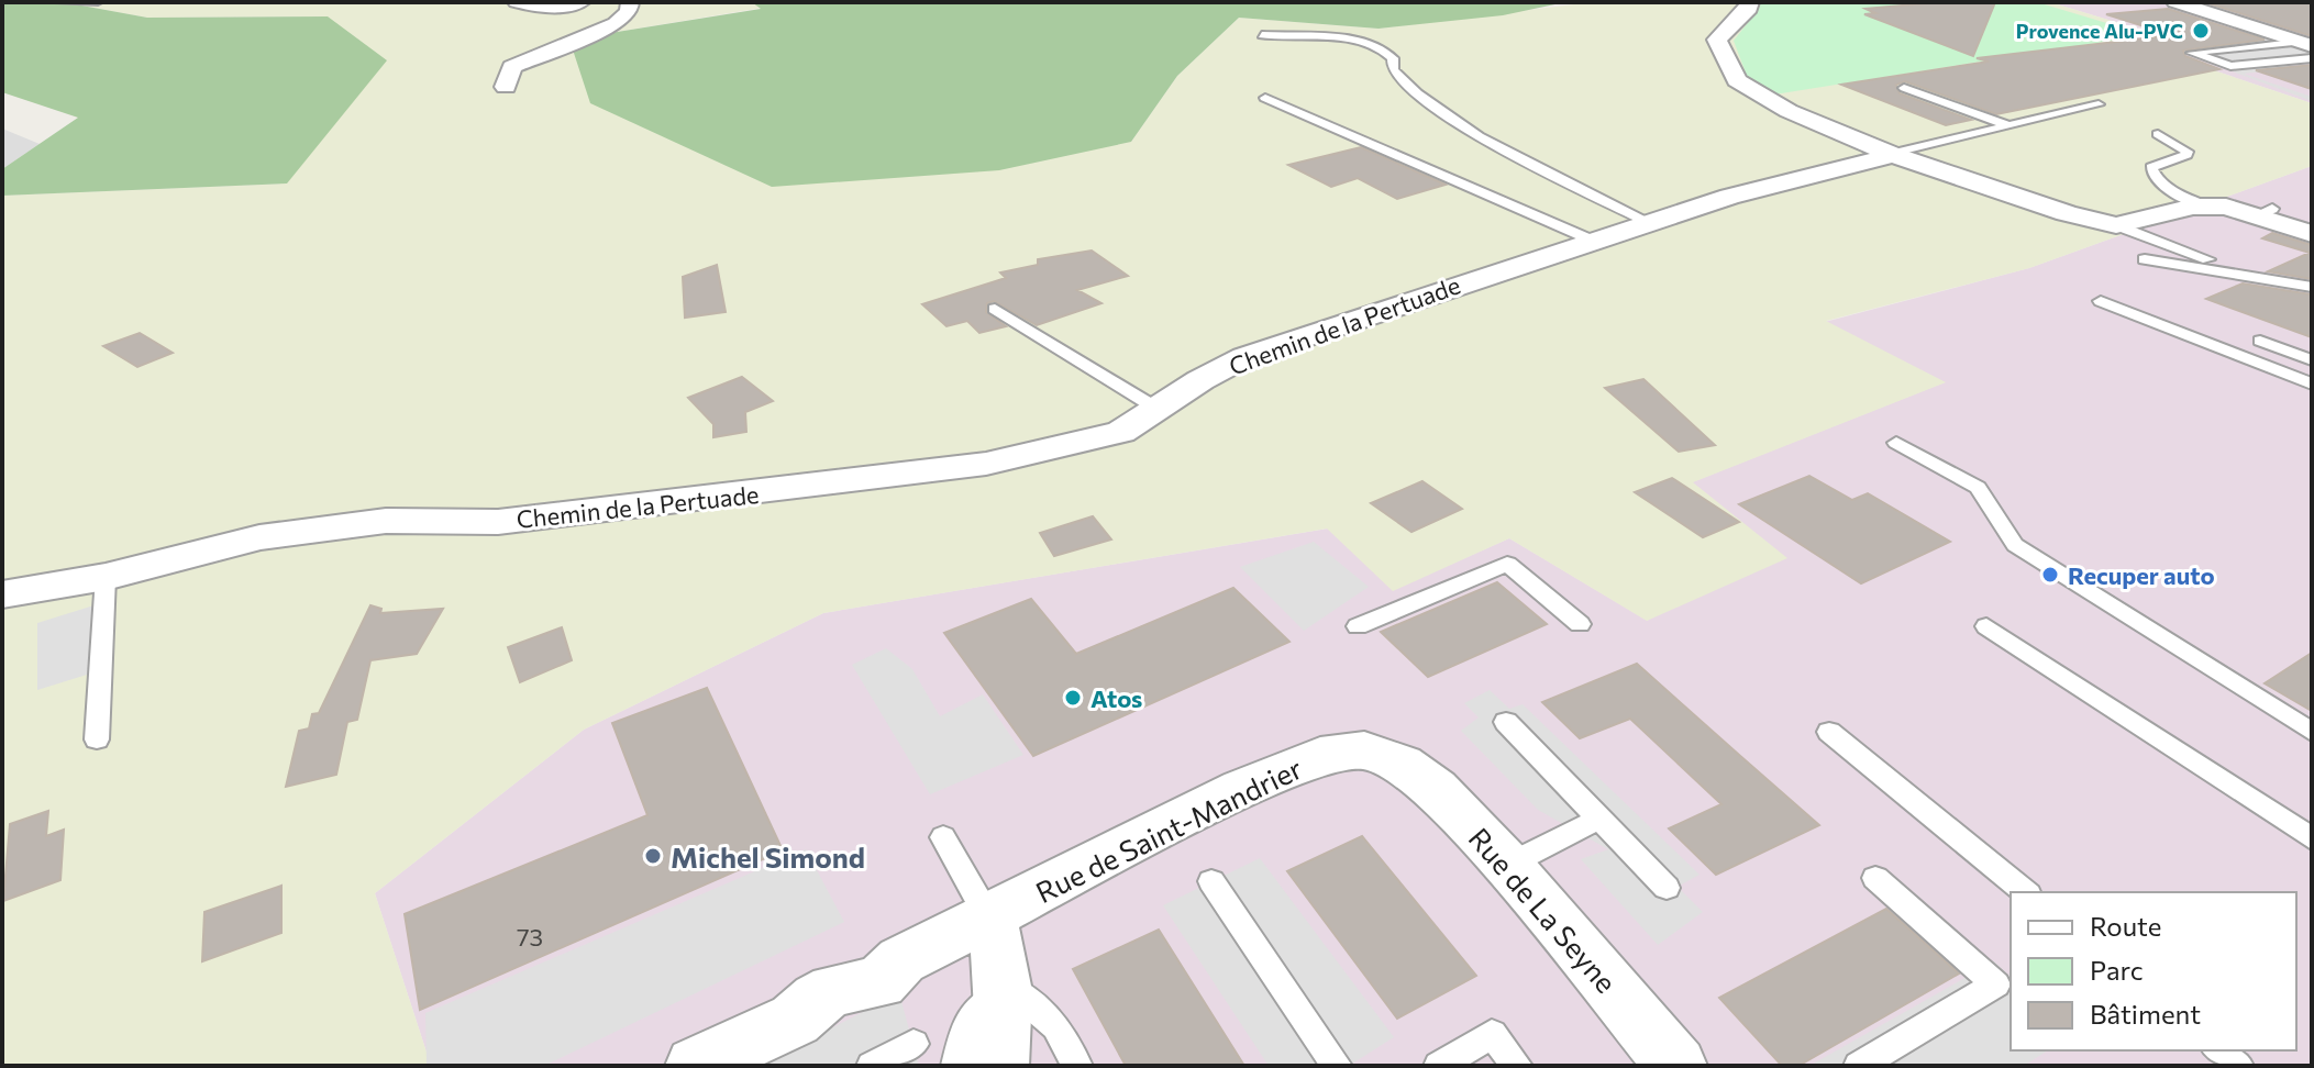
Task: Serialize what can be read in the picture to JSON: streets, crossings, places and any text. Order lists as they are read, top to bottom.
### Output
{
  "streets": {
    "street": ["Chemin de la Pertuade", "Rue de Saint-Mandrier", "Rue de La Seyne"]
  },
  "crossings": [
    ["Rue de Saint-Mandrier", "Rue de La Seyne"]
  ],
  "places": [
    "Provence Alu-PVC",
    "Recuper auto",
    "Atos",
    "Michel Simond"
  ],
  "house_numbers": ["73"],
  "legend": ["Route", "Parc", "Bâtiment"]
}
